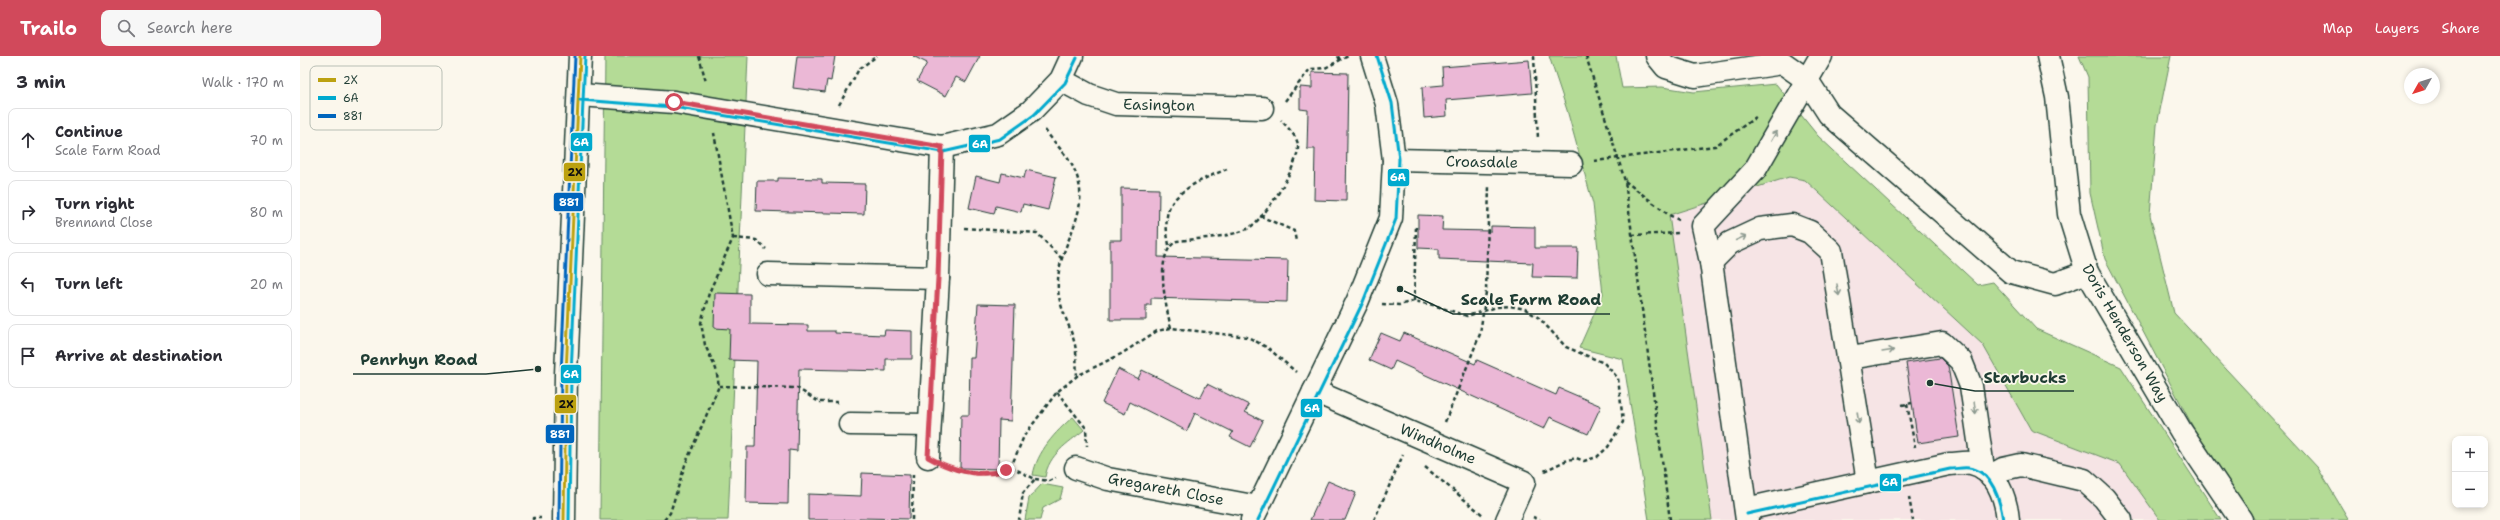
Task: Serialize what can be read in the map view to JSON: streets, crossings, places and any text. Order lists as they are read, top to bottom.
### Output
{
  "streets": {
    "street": [
      "Easington",
      "Croasdale",
      "Doris Henderson Way",
      "Windholme",
      "Gregareth Close"
    ]
  },
  "places": ["Scale Farm Road", "Penrhyn Road", "Starbucks"],
  "lines": ["transit line 2X", "transit line 6A", "transit line 881"],
  "legend": ["2X", "6A", "881"],
  "north": "bottom left",
  "page": {
    "header": "Trailo",
    "search": "Search here",
    "nav": ["Map", "Layers", "Share"],
    "heading": ["3 min", "Walk · 170 m"],
    "list": [
      ["Continue", "Scale Farm Road", "70 m"],
      ["Turn right", "Brennand Close", "80 m"],
      ["Turn left", "20 m"],
      "Arrive at destination"
    ],
    "map_buttons": ["+", "−"]
  }
}
